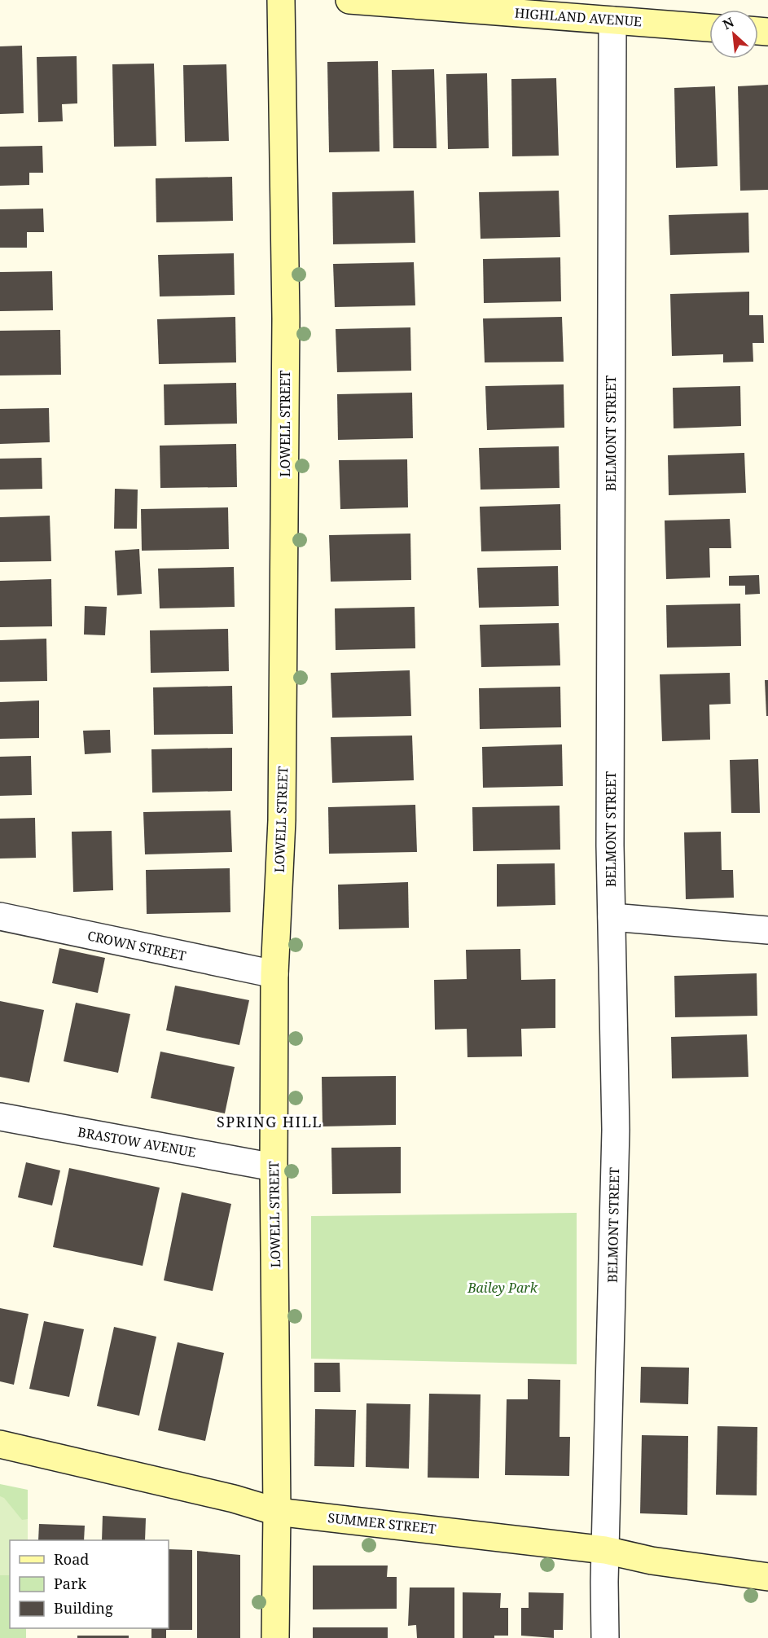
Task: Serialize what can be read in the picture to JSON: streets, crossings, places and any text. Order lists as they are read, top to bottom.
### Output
{
  "streets": {
    "street": [
      "HIGHLAND AVENUE",
      "LOWELL STREET",
      "BELMONT STREET",
      "CROWN STREET",
      "BRASTOW AVENUE",
      "SUMMER STREET"
    ]
  },
  "crossings": [
    ["HIGHLAND AVENUE", "BELMONT STREET"],
    ["LOWELL STREET", "CROWN STREET"],
    ["LOWELL STREET", "BRASTOW AVENUE"],
    ["LOWELL STREET", "SUMMER STREET"],
    ["BELMONT STREET", "SUMMER STREET"]
  ],
  "districts": ["SPRING HILL"],
  "parks": ["Bailey Park"],
  "legend": ["Road", "Park", "Building"],
  "north": "top left"
}
